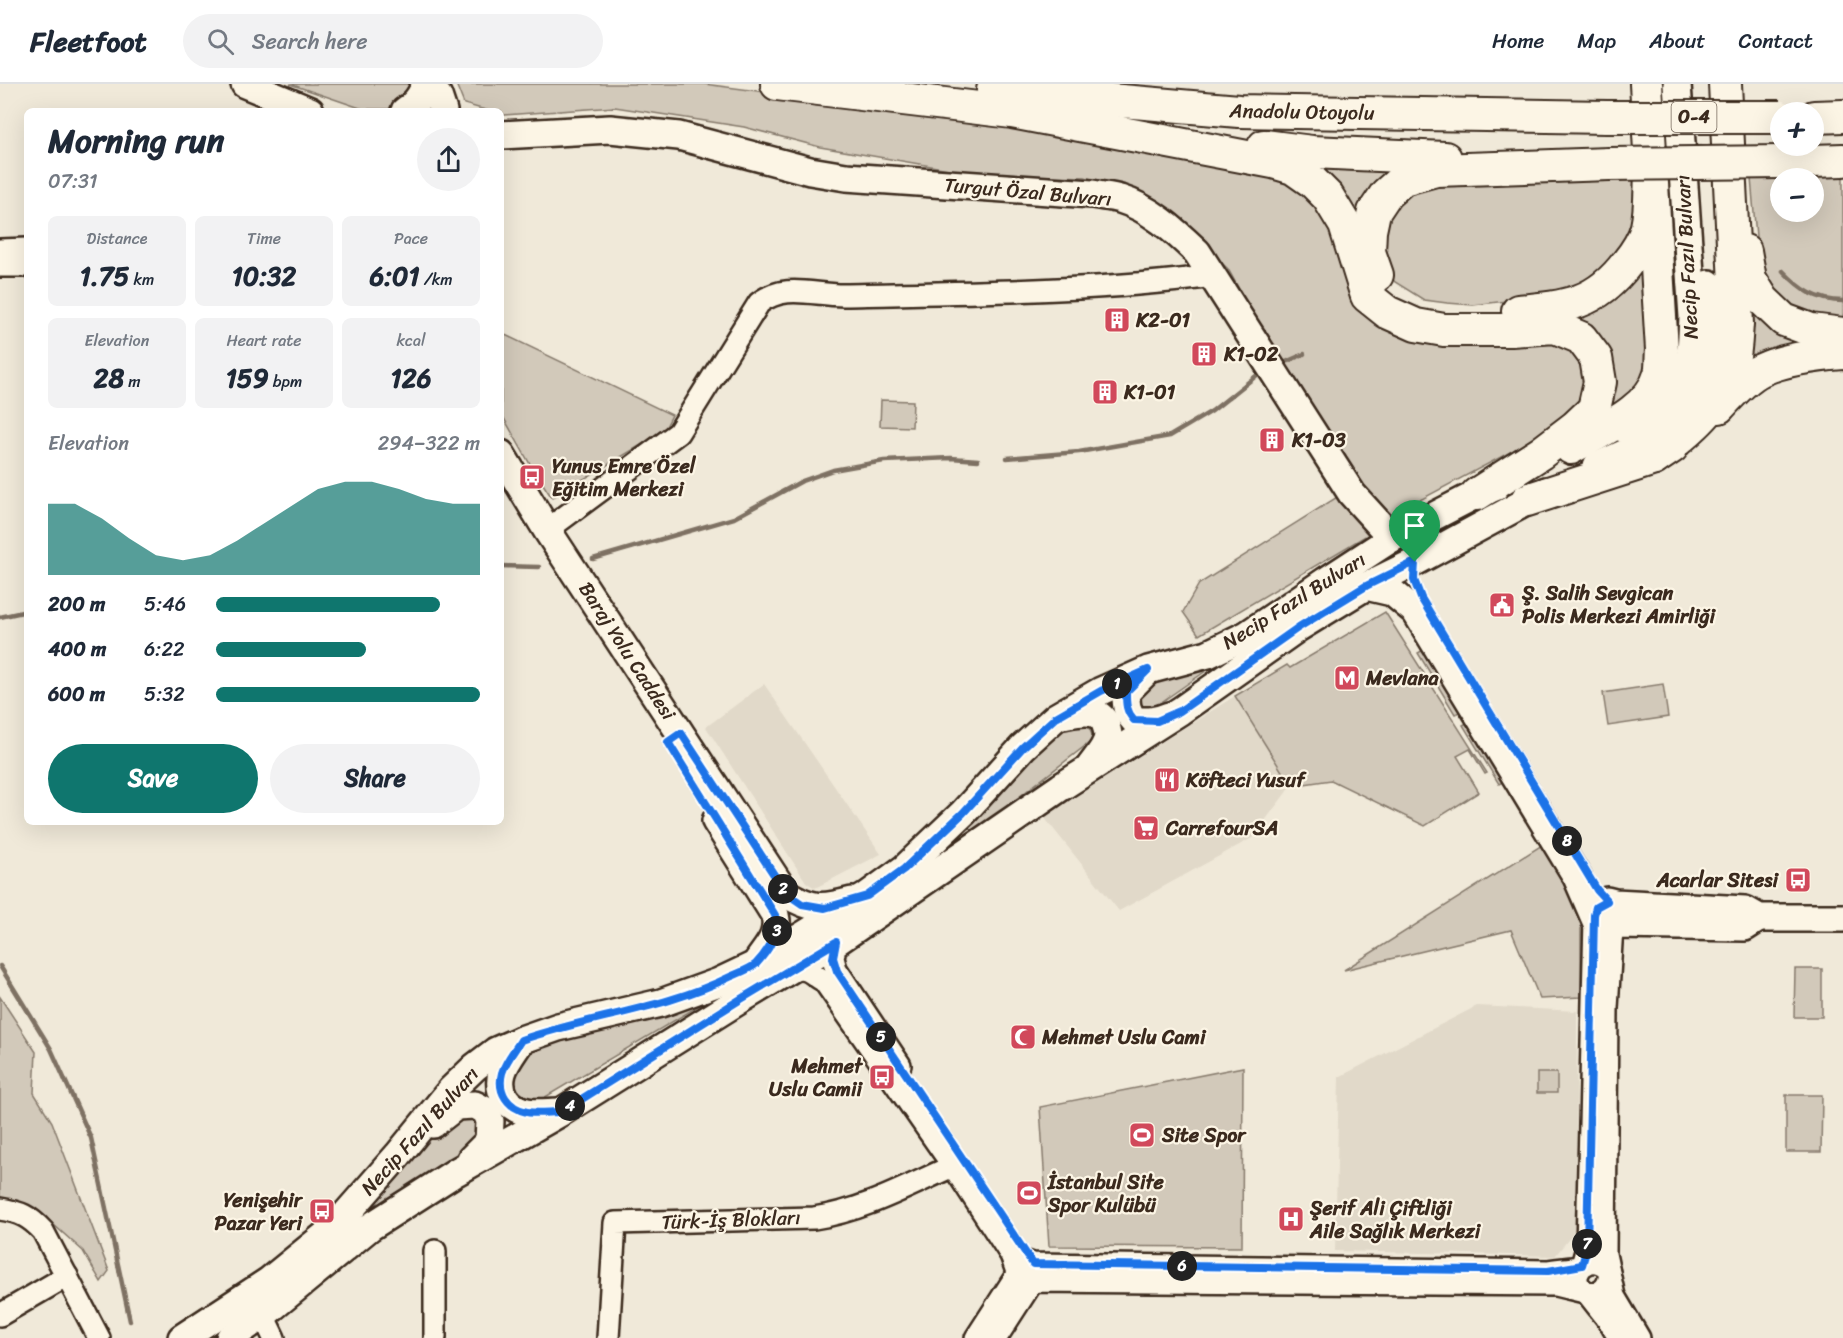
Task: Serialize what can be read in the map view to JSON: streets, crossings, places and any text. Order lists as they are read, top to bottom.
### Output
{
  "streets": {
    "highway": ["Anadolu Otoyolu", "O-4"],
    "main road": ["Turgut Özal Bulvarı", "Necip Fazıl Bulvarı", "Baraj Yolu Caddesi"],
    "street": ["Türk-İş Blokları"]
  },
  "crossings": [
    ["Turgut Özal Bulvarı", "Necip Fazıl Bulvarı"],
    ["Necip Fazıl Bulvarı", "Baraj Yolu Caddesi"]
  ],
  "places": {
    "building": [
      "K2-01",
      "K1-02",
      "K1-01",
      "K1-03"
    ],
    "bus stop": [
      "Yunus Emre Özel Eğitim Merkezi",
      "Acarlar Sitesi",
      "Mehmet Uslu Camii",
      "Yenişehir Pazar Yeri"
    ],
    "public building": ["Ş. Salih Sevgican Polis Merkezi Amirliği"],
    "metro station": ["Mevlana"],
    "restaurant": ["Köfteci Yusuf"],
    "supermarket": ["CarrefourSA"],
    "mosque": ["Mehmet Uslu Cami"],
    "sports": ["Site Spor", "İstanbul Site Spor Kulübü"],
    "hospital": ["Şerif Ali Çiftliği Aile Sağlık Merkezi"]
  },
  "page": {
    "header": "Fleetfoot",
    "search": "Search here",
    "nav": [
      "Home",
      "Map",
      "About",
      "Contact"
    ],
    "map_buttons": ["+", "−"],
    "heading": ["Morning run", "07:31"],
    "stats": [
      ["Distance", "1.75 km"],
      ["Time", "10:32"],
      ["Pace", "6:01 /km"],
      ["Elevation", "28 m"],
      ["Heart rate", "159 bpm"],
      ["kcal", "126"]
    ],
    "chart": ["Elevation", "294–322 m"],
    "list": [
      {
        "name": "200 m",
        "note": "5:46"
      },
      {
        "name": "400 m",
        "note": "6:22"
      },
      {
        "name": "600 m",
        "note": "5:32"
      }
    ],
    "pins": [
      "1",
      "8",
      "2",
      "3",
      "5",
      "4",
      "7",
      "6"
    ],
    "buttons": ["Save", "Share"]
  }
}
